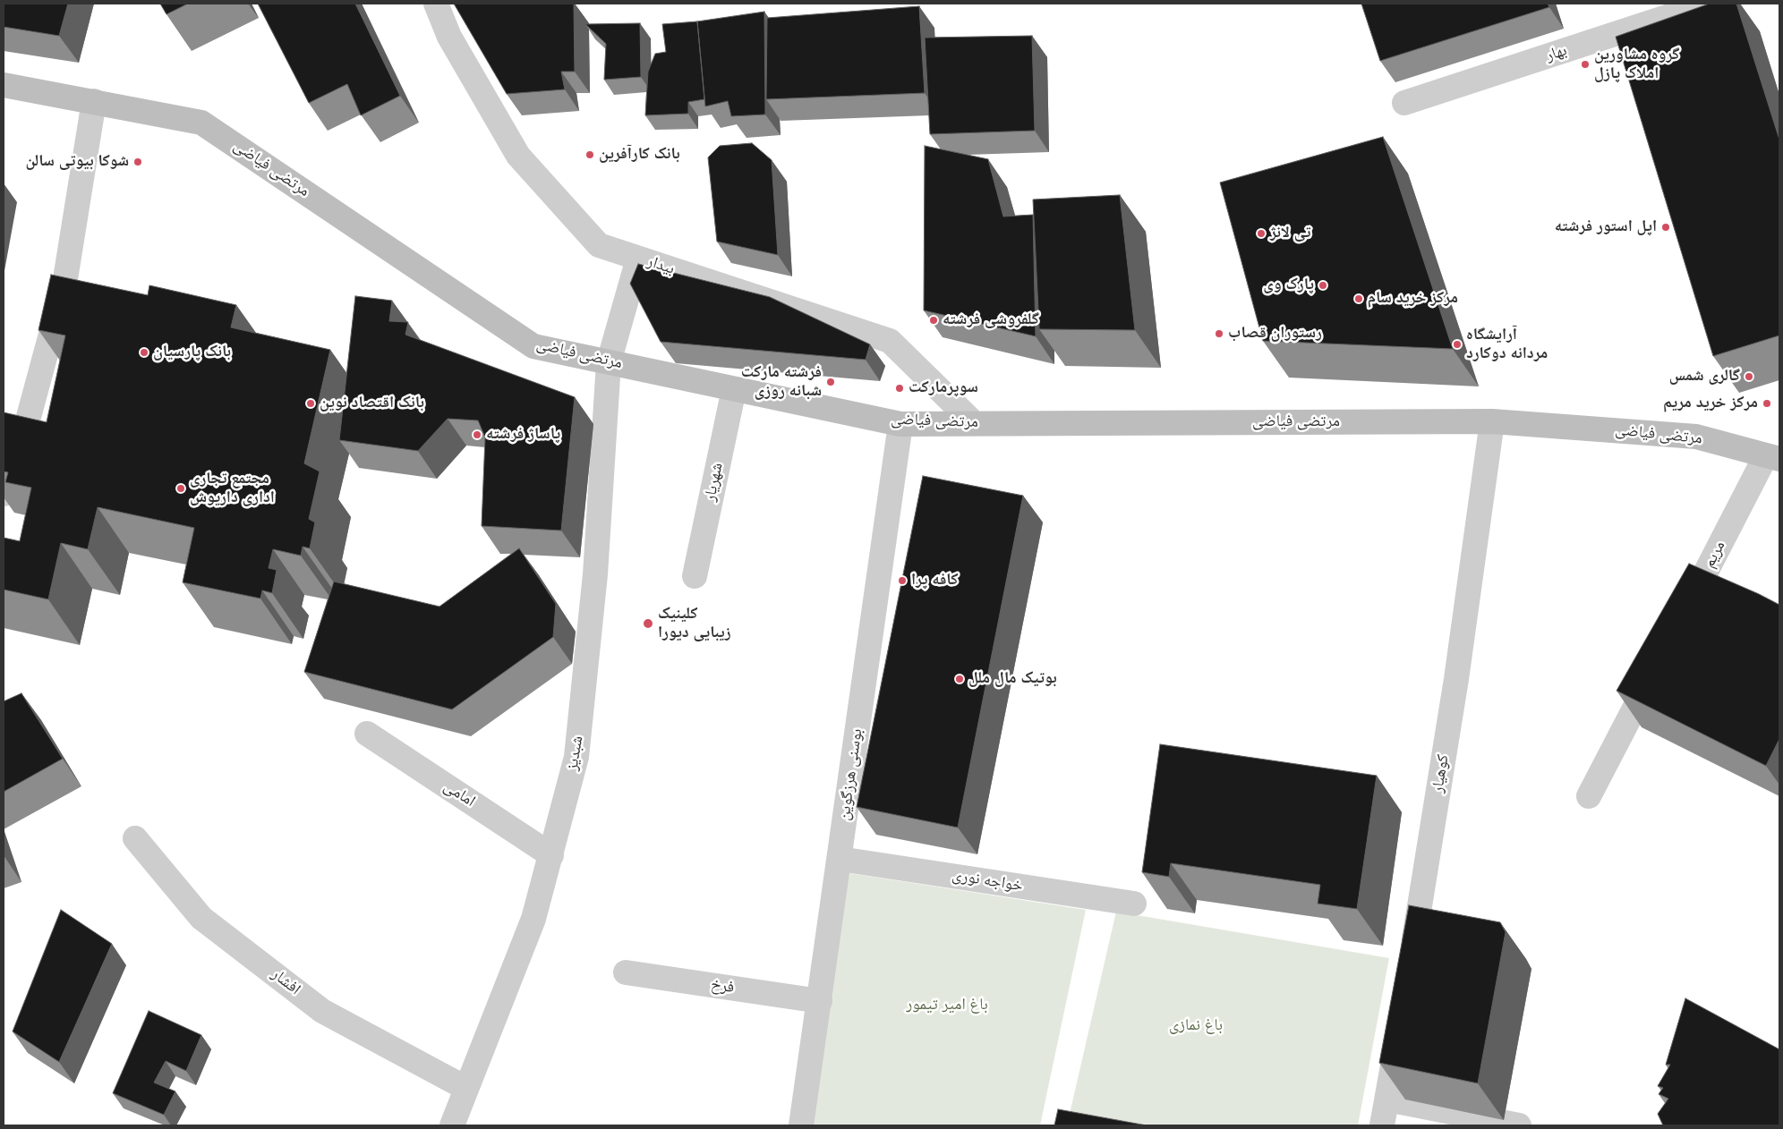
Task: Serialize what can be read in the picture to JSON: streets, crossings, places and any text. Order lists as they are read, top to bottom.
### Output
{
  "streets": {
    "main road": ["مرتضی فیاضی"],
    "street": [
      "بهار",
      "بیدار",
      "شهریار",
      "مریم",
      "شبدیز",
      "کوهیار",
      "بوسنی هرزگوین",
      "امامی",
      "خواجه نوری",
      "افشار",
      "فرخ"
    ]
  },
  "crossings": [
    ["مرتضی فیاضی", "بیدار"],
    ["مرتضی فیاضی", "شهریار"],
    ["مرتضی فیاضی", "مریم"],
    ["مرتضی فیاضی", "شبدیز"],
    ["مرتضی فیاضی", "کوهیار"],
    ["مرتضی فیاضی", "بوسنی هرزگوین"],
    ["بیدار", "شبدیز"],
    ["شبدیز", "امامی"],
    ["شبدیز", "افشار"],
    ["بوسنی هرزگوین", "خواجه نوری"],
    ["بوسنی هرزگوین", "فرخ"]
  ],
  "parks": ["باغ امیر تیمور", "باغ نمازی"],
  "places": [
    "گروه مشاورین املاک پازل",
    "بانک کارآفرین",
    "شوکا بیوتی سالن",
    "اپل استور فرشته",
    "تی لانژ",
    "پارک وی",
    "مرکز خرید سام",
    "گلفروشی فرشته",
    "رستوران قصاب",
    "آرایشگاه مردانه دوکارد",
    "بانک پارسیان",
    "گالری شمس",
    "فرشته مارکت شبانه روزی",
    "سوپرمارکت",
    "بانک اقتصاد نوین",
    "مرکز خرید مریم",
    "پاساژ فرشته",
    "مجتمع تجاری اداری داریوش",
    "کافه پرا",
    "کلینیک زیبایی دیورا",
    "بوتیک مال ملل"
  ]
}
